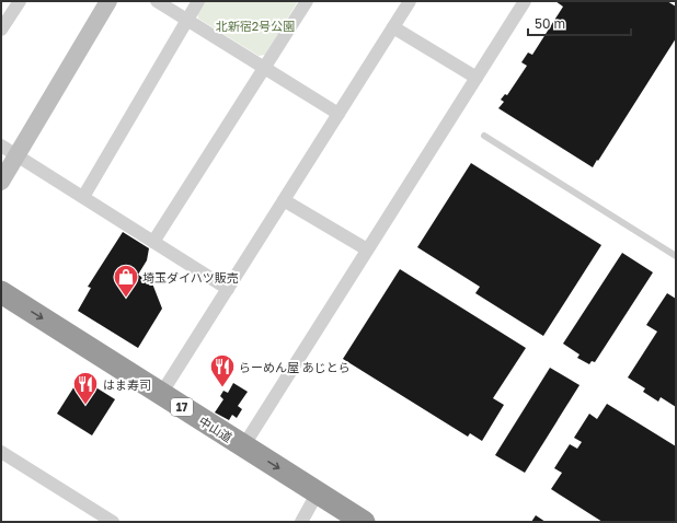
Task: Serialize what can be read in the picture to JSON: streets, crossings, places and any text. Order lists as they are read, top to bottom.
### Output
{
  "streets": {
    "highway": ["17", "中山道"]
  },
  "parks": ["北新宿2号公園"],
  "places": {
    "shop": ["埼玉ダイハツ販売"],
    "restaurant": ["らーめん屋 あじとら", "はま寿司"]
  },
  "scale_bar": "50 m"
}
